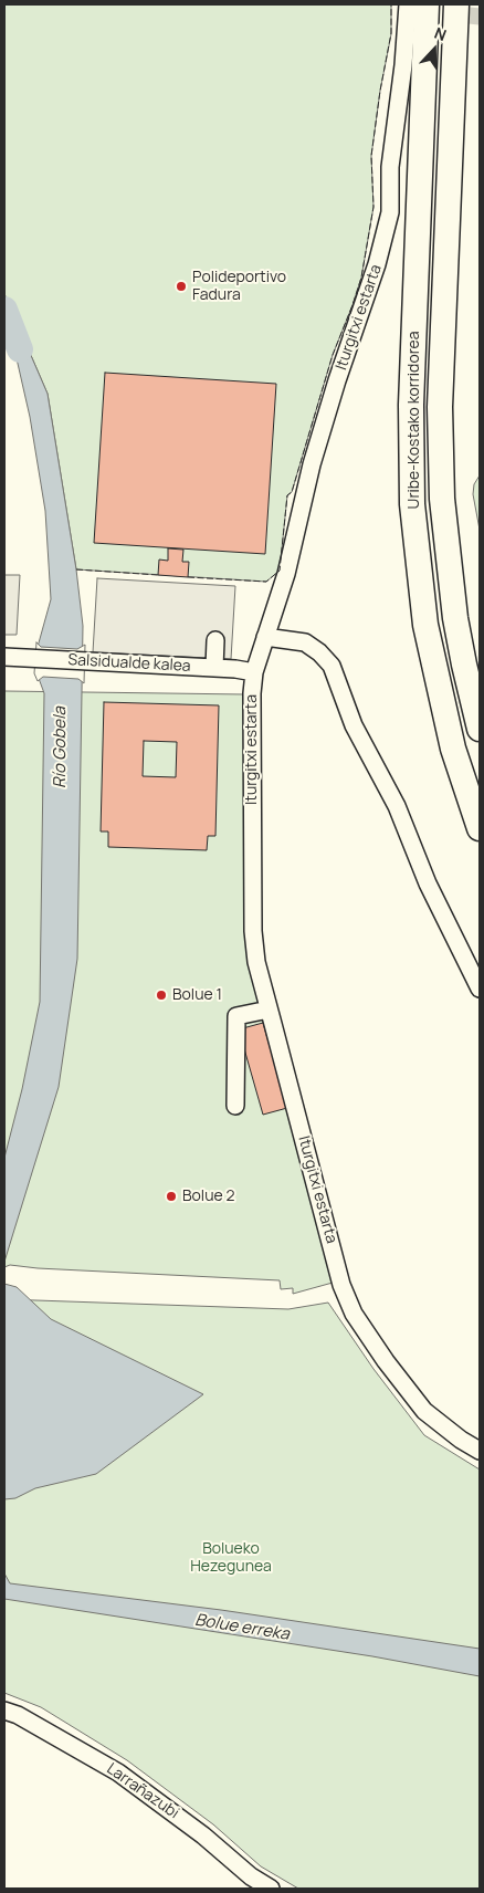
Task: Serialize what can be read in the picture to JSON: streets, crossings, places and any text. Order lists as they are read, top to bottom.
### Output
{
  "streets": {
    "highway": ["Uribe-Kostako korridorea"],
    "street": ["Iturgitxi estarta", "Salsidualde kalea", "Larrañazubi"]
  },
  "crossings": [
    ["Iturgitxi estarta", "Salsidualde kalea"]
  ],
  "water": ["Río Gobela", "Bolue erreka"],
  "parks": ["Bolueko Hezegunea"],
  "places": ["Polideportivo Fadura", "Bolue 1", "Bolue 2"],
  "north": "top"
}
